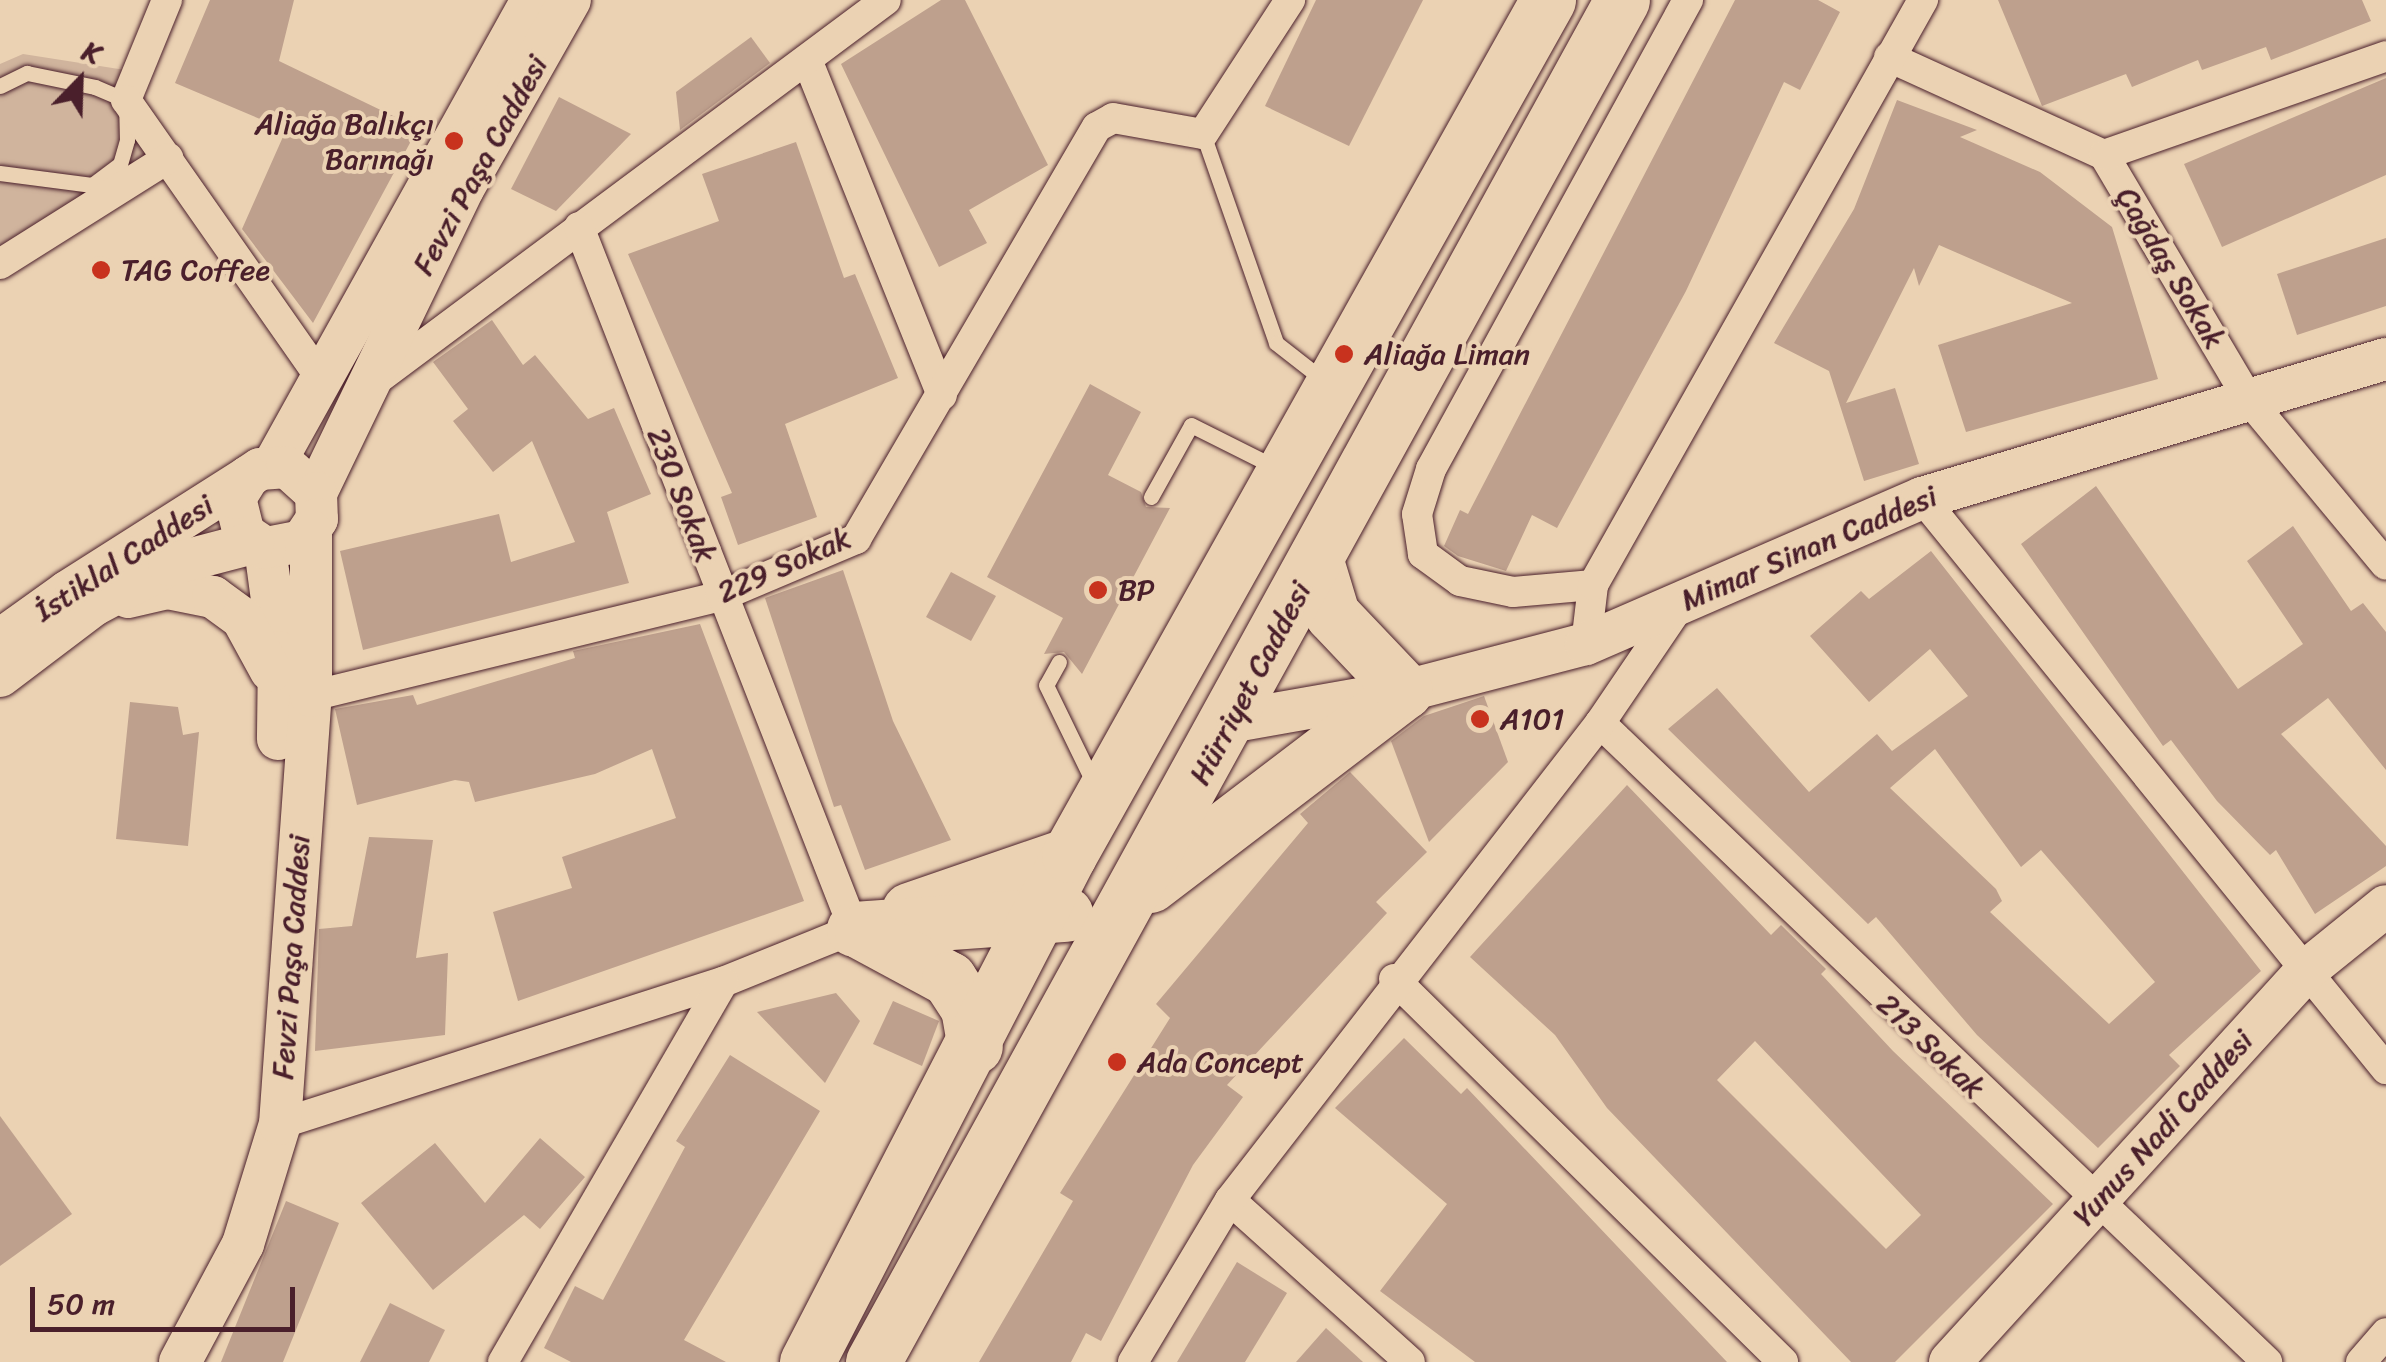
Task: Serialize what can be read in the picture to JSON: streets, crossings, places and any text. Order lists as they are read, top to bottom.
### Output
{
  "streets": {
    "highway": ["Hürriyet Caddesi"],
    "street": [
      "Fevzi Paşa Caddesi",
      "Çağdaş Sokak",
      "230 Sokak",
      "Mimar Sinan Caddesi",
      "İstiklal Caddesi",
      "229 Sokak",
      "213 Sokak",
      "Yunus Nadi Caddesi"
    ]
  },
  "crossings": [
    ["Fevzi Paşa Caddesi", "İstiklal Caddesi"],
    ["Fevzi Paşa Caddesi", "229 Sokak"],
    ["Çağdaş Sokak", "Mimar Sinan Caddesi"],
    ["230 Sokak", "229 Sokak"],
    ["Mimar Sinan Caddesi", "Hürriyet Caddesi"],
    ["213 Sokak", "Yunus Nadi Caddesi"]
  ],
  "places": [
    "Aliağa Balıkçı Barınağı",
    "TAG Coffee",
    "Aliağa Liman",
    "BP",
    "A101",
    "Ada Concept"
  ],
  "scale_bar": "50 m",
  "north": "top right"
}
